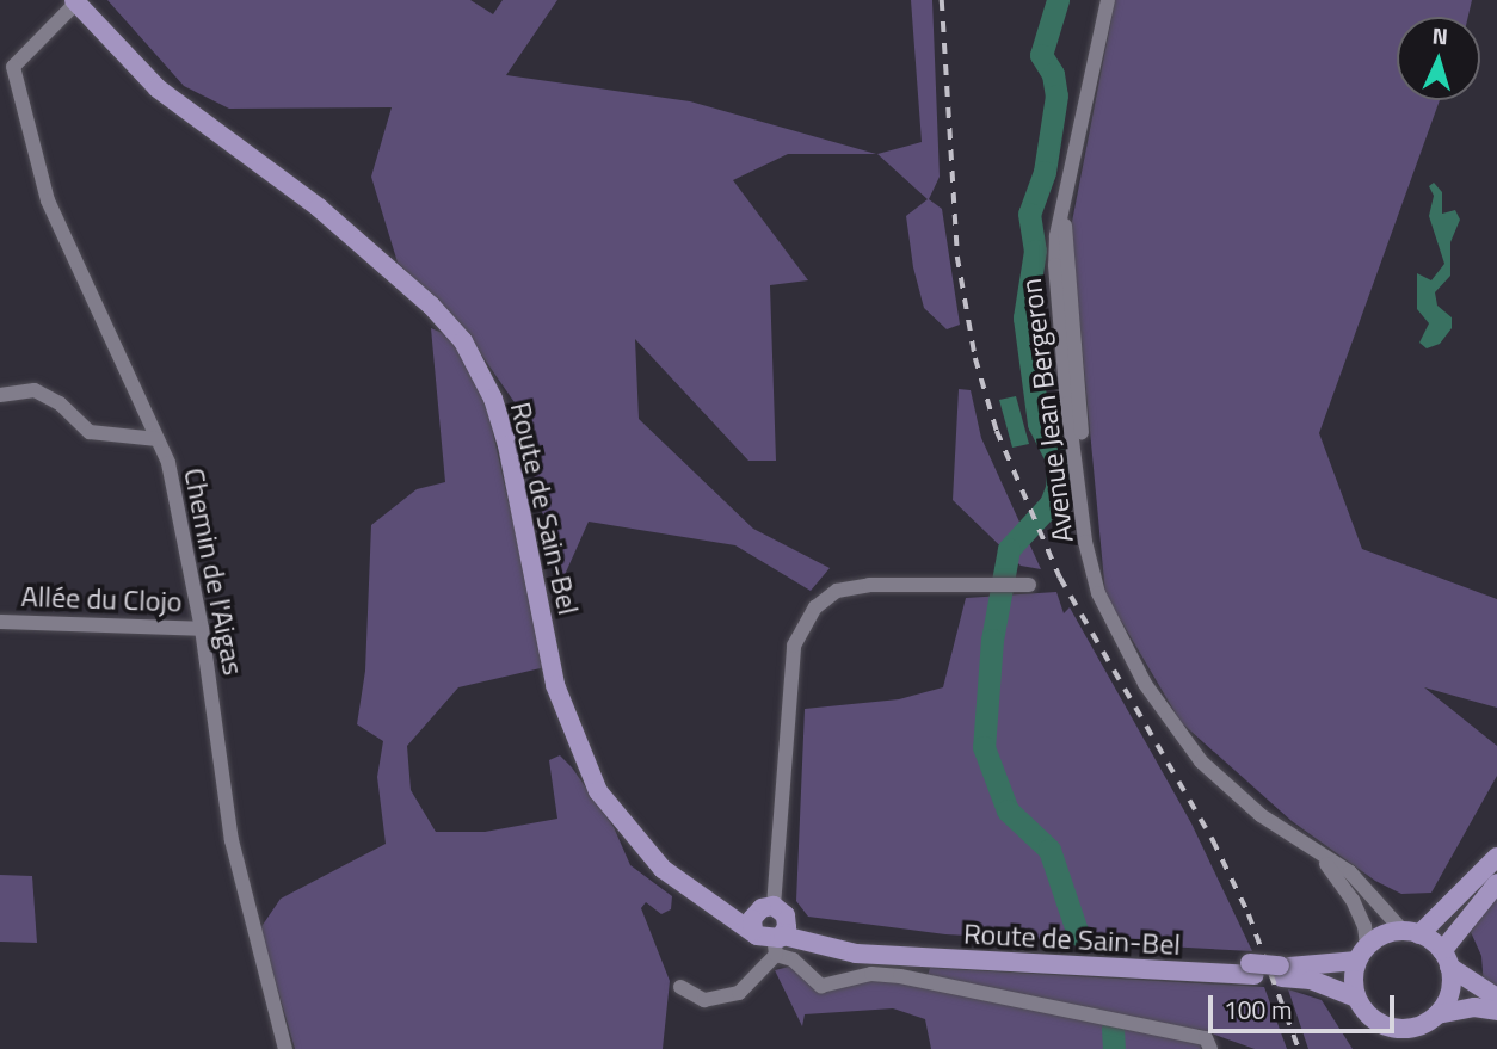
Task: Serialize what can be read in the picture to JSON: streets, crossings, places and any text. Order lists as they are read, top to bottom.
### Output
{
  "streets": {
    "main road": ["Route de Sain-Bel"],
    "street": ["Avenue Jean Bergeron", "Chemin de l'Aigas", "Allée du Clojo"]
  },
  "crossings": [
    ["Avenue Jean Bergeron", "Route de Sain-Bel"],
    ["Route de Sain-Bel", "Chemin de l'Aigas"],
    ["Chemin de l'Aigas", "Allée du Clojo"]
  ],
  "scale_bar": "100 m",
  "north": "top"
}
